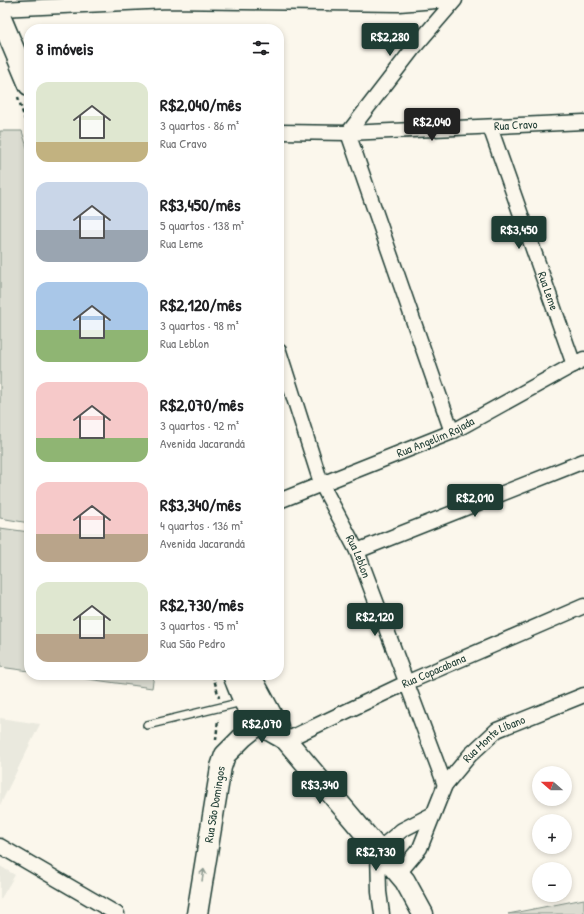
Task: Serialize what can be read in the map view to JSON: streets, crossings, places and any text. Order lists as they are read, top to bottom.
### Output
{
  "streets": {
    "main road": ["Rua São Domingos"],
    "street": [
      "Rua Cravo",
      "Rua Leme",
      "Rua Angelim Rajada",
      "Rua Leblon",
      "Rua Copacabana",
      "Rua Monte Líbano"
    ]
  },
  "crossings": [
    ["Rua Cravo", "Rua Leme"],
    ["Rua Leme", "Rua Angelim Rajada"],
    ["Rua Angelim Rajada", "Rua Leblon"],
    ["Rua Leblon", "Rua Copacabana"],
    ["Rua Leblon", "Rua Monte Líbano"]
  ],
  "one_way": ["Rua São Domingos"],
  "north": "left",
  "page": {
    "price": [
      "R$2,280",
      "R$2,040",
      "R$3,450",
      "R$2,010",
      "R$2,120",
      "R$2,070",
      "R$3,340",
      "R$2,730"
    ],
    "heading": "8 imóveis",
    "list": [
      {
        "name": "R$2,040/mês",
        "note": "3 quartos · 86 m² · Rua Cravo"
      },
      {
        "name": "R$3,450/mês",
        "note": "5 quartos · 138 m² · Rua Leme"
      },
      {
        "name": "R$2,120/mês",
        "note": "3 quartos · 98 m² · Rua Leblon"
      },
      {
        "name": "R$2,070/mês",
        "note": "3 quartos · 92 m² · Avenida Jacarandá"
      },
      {
        "name": "R$3,340/mês",
        "note": "4 quartos · 136 m² · Avenida Jacarandá"
      },
      {
        "name": "R$2,730/mês",
        "note": "3 quartos · 95 m² · Rua São Pedro"
      }
    ],
    "map_buttons": ["+", "−"]
  }
}
